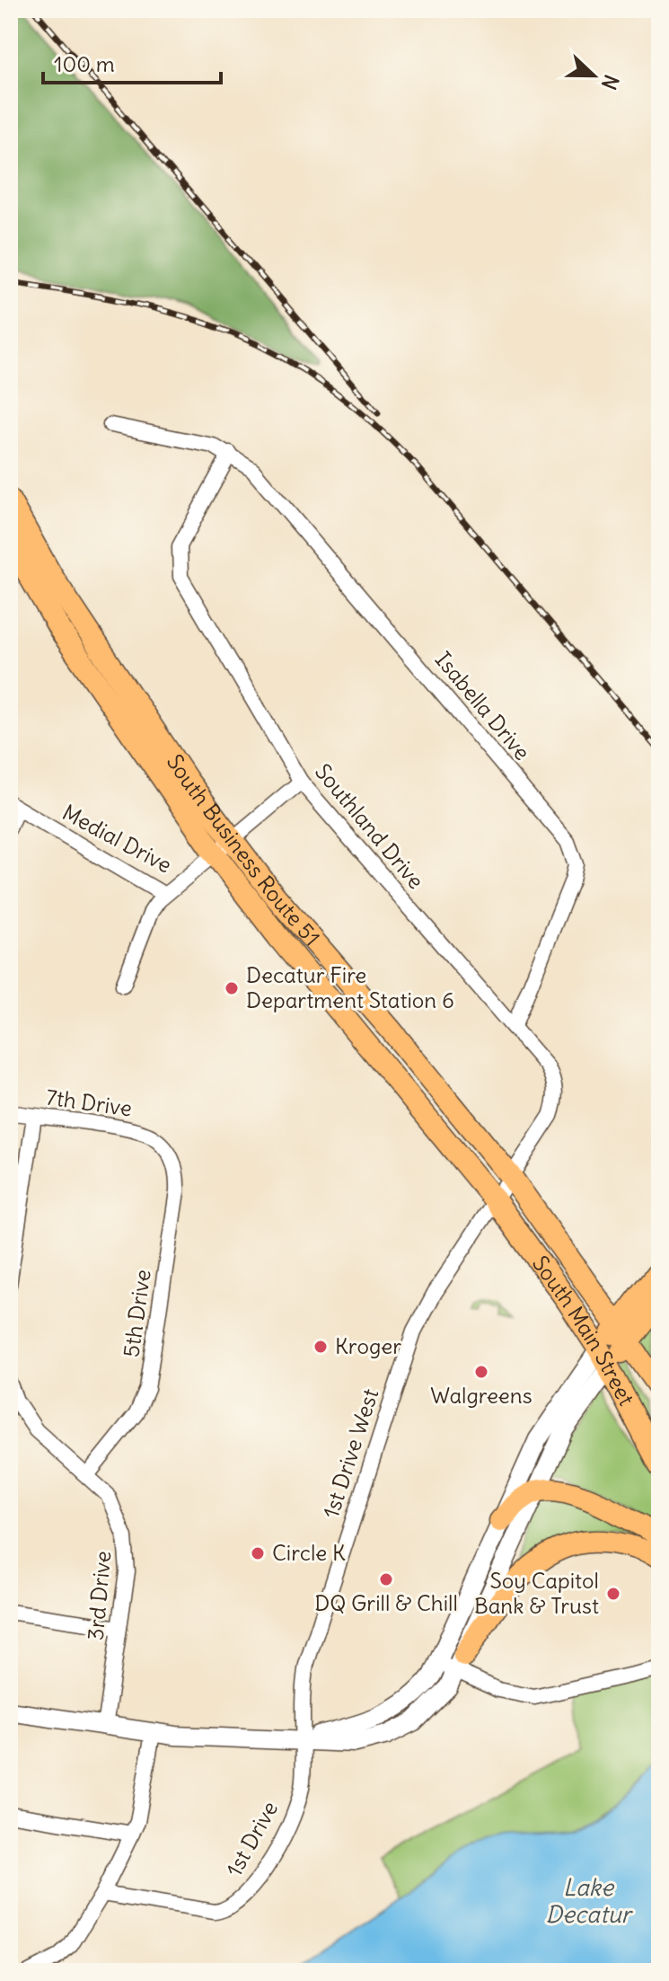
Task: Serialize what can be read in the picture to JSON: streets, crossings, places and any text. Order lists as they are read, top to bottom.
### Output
{
  "streets": {
    "main road": ["South Business Route 51", "South Main Street"],
    "street": [
      "Isabella Drive",
      "Southland Drive",
      "Medial Drive",
      "7th Drive",
      "5th Drive",
      "1st Drive West",
      "3rd Drive",
      "1st Drive"
    ]
  },
  "crossings": [
    ["Isabella Drive", "Southland Drive"],
    ["Southland Drive", "Medial Drive"],
    ["Southland Drive", "South Business Route 51"],
    ["Southland Drive", "South Main Street"],
    ["Southland Drive", "1st Drive West"],
    ["Medial Drive", "South Business Route 51"],
    ["South Business Route 51", "South Main Street"],
    ["South Business Route 51", "1st Drive West"],
    ["7th Drive", "5th Drive"],
    ["5th Drive", "3rd Drive"],
    ["South Main Street", "1st Drive West"],
    ["1st Drive West", "1st Drive"]
  ],
  "water": ["Lake Decatur"],
  "places": [
    "Decatur Fire Department Station 6",
    "Kroger",
    "Walgreens",
    "Circle K",
    "DQ Grill & Chill",
    "Soy Capitol Bank & Trust"
  ],
  "scale_bar": "100 m",
  "north": "right"
}
